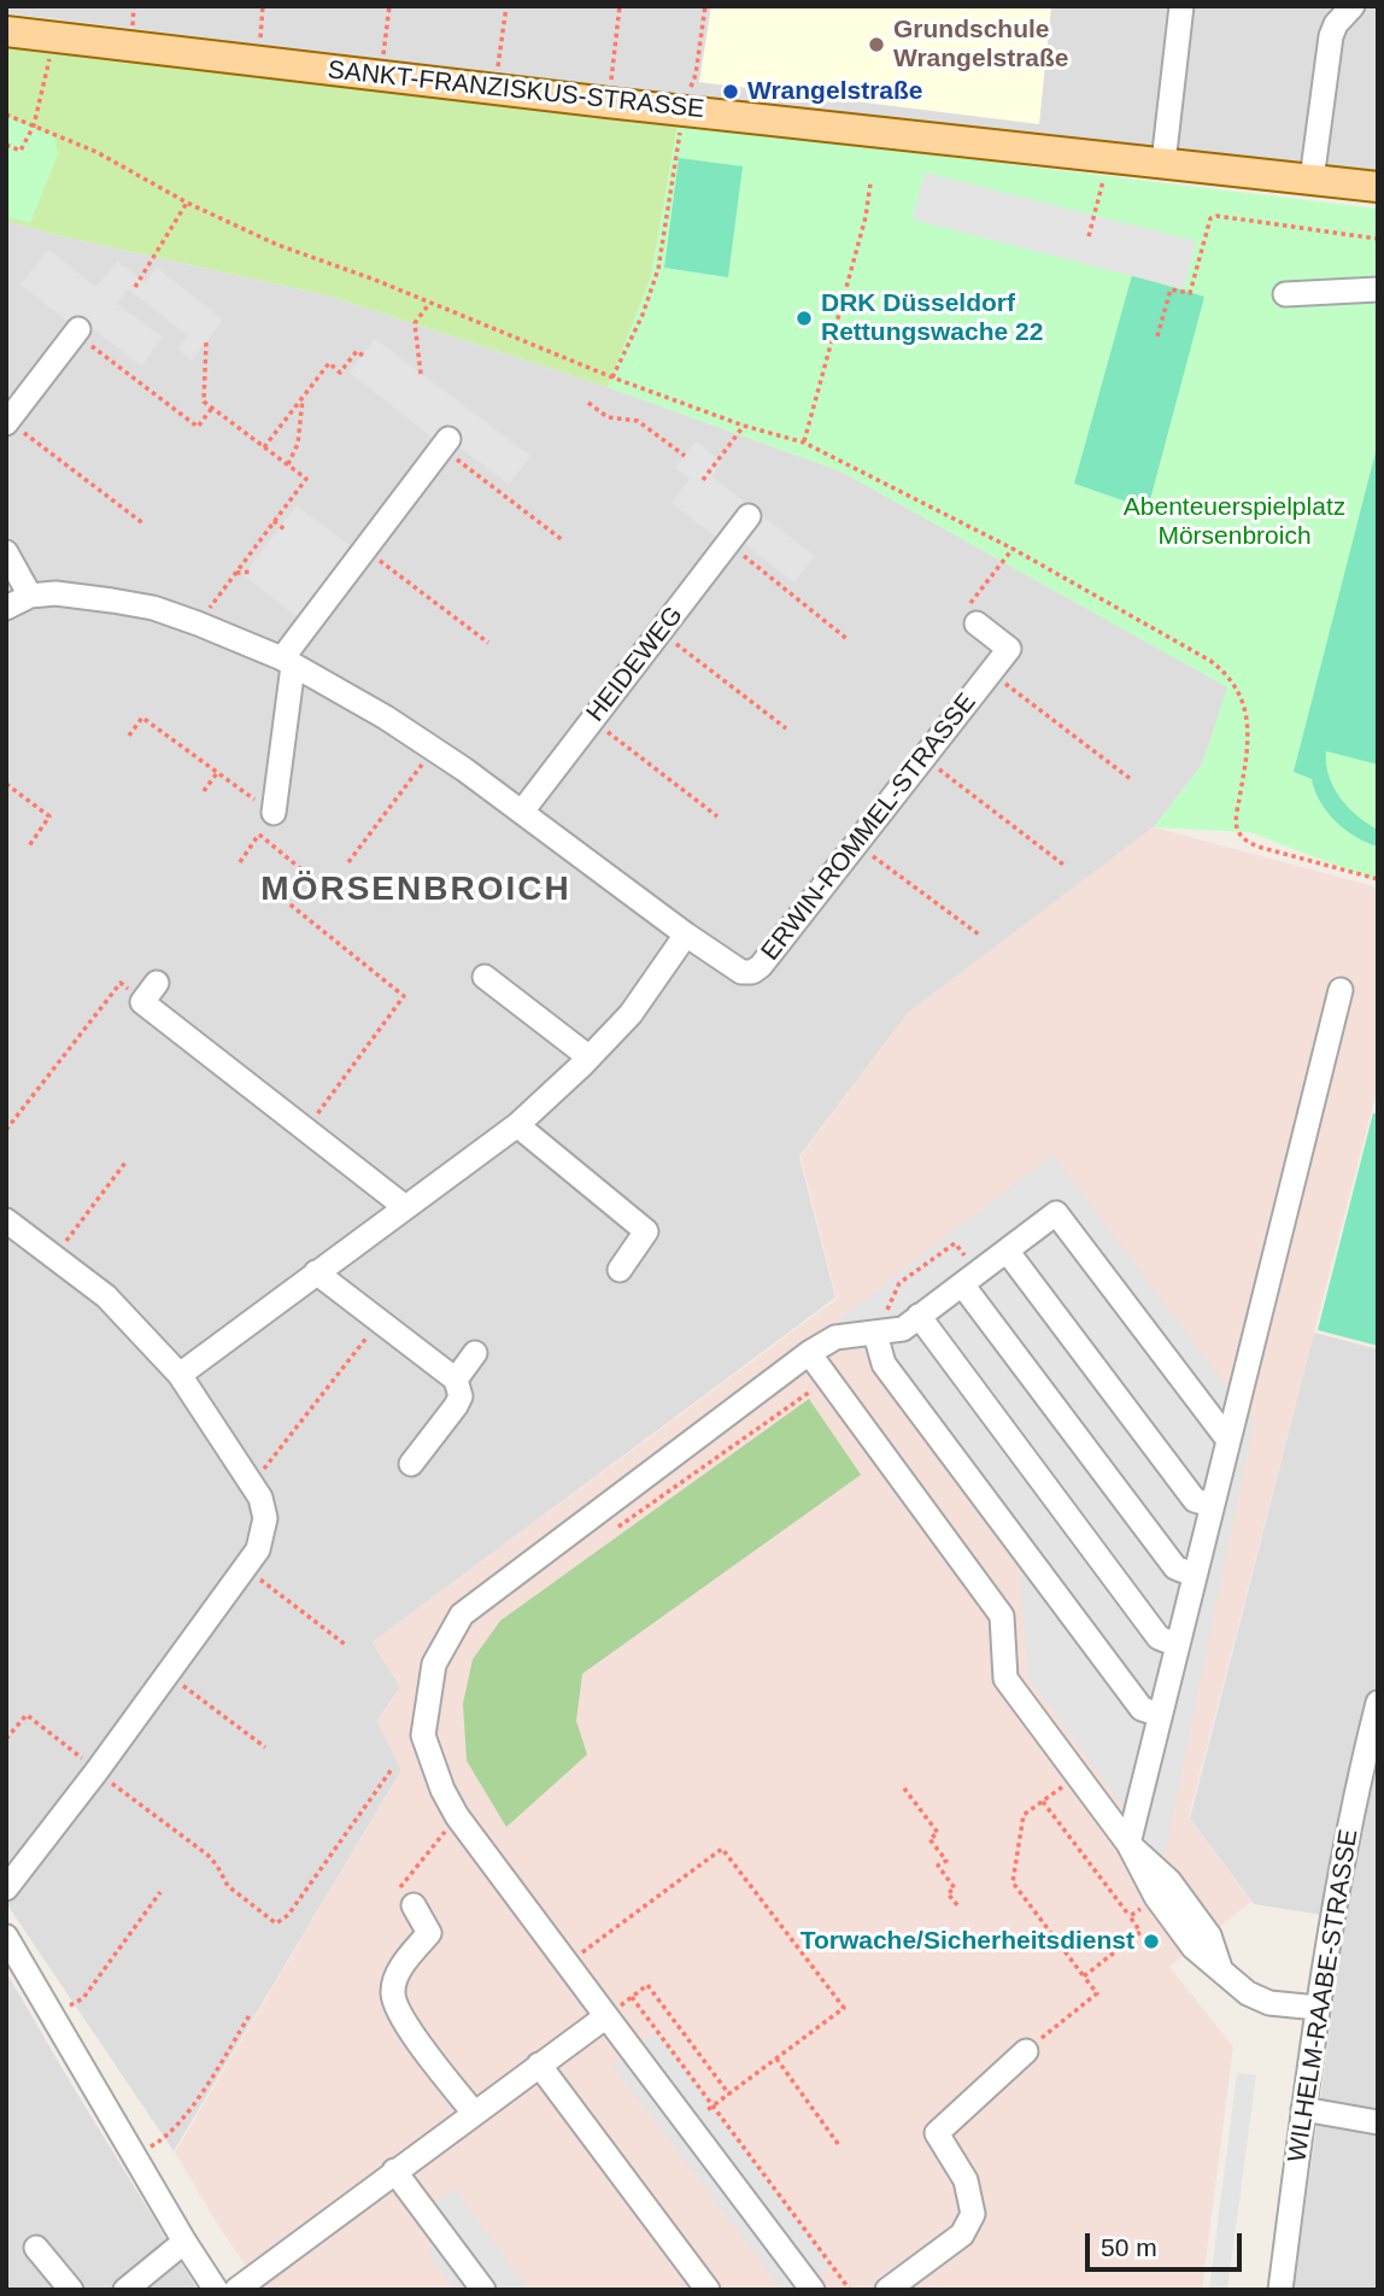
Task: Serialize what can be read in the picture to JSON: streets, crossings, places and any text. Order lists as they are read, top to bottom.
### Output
{
  "streets": {
    "main road": ["SANKT-FRANZISKUS-STRASSE"],
    "street": ["HEIDEWEG", "ERWIN-ROMMEL-STRASSE", "WILHELM-RAABE-STRASSE"]
  },
  "districts": ["MÖRSENBROICH"],
  "parks": ["Abenteuerspielplatz Mörsenbroich"],
  "places": [
    "Grundschule Wrangelstraße",
    "Wrangelstraße",
    "DRK Düsseldorf Rettungswache 22",
    "Torwache/Sicherheitsdienst"
  ],
  "scale_bar": "50 m"
}
